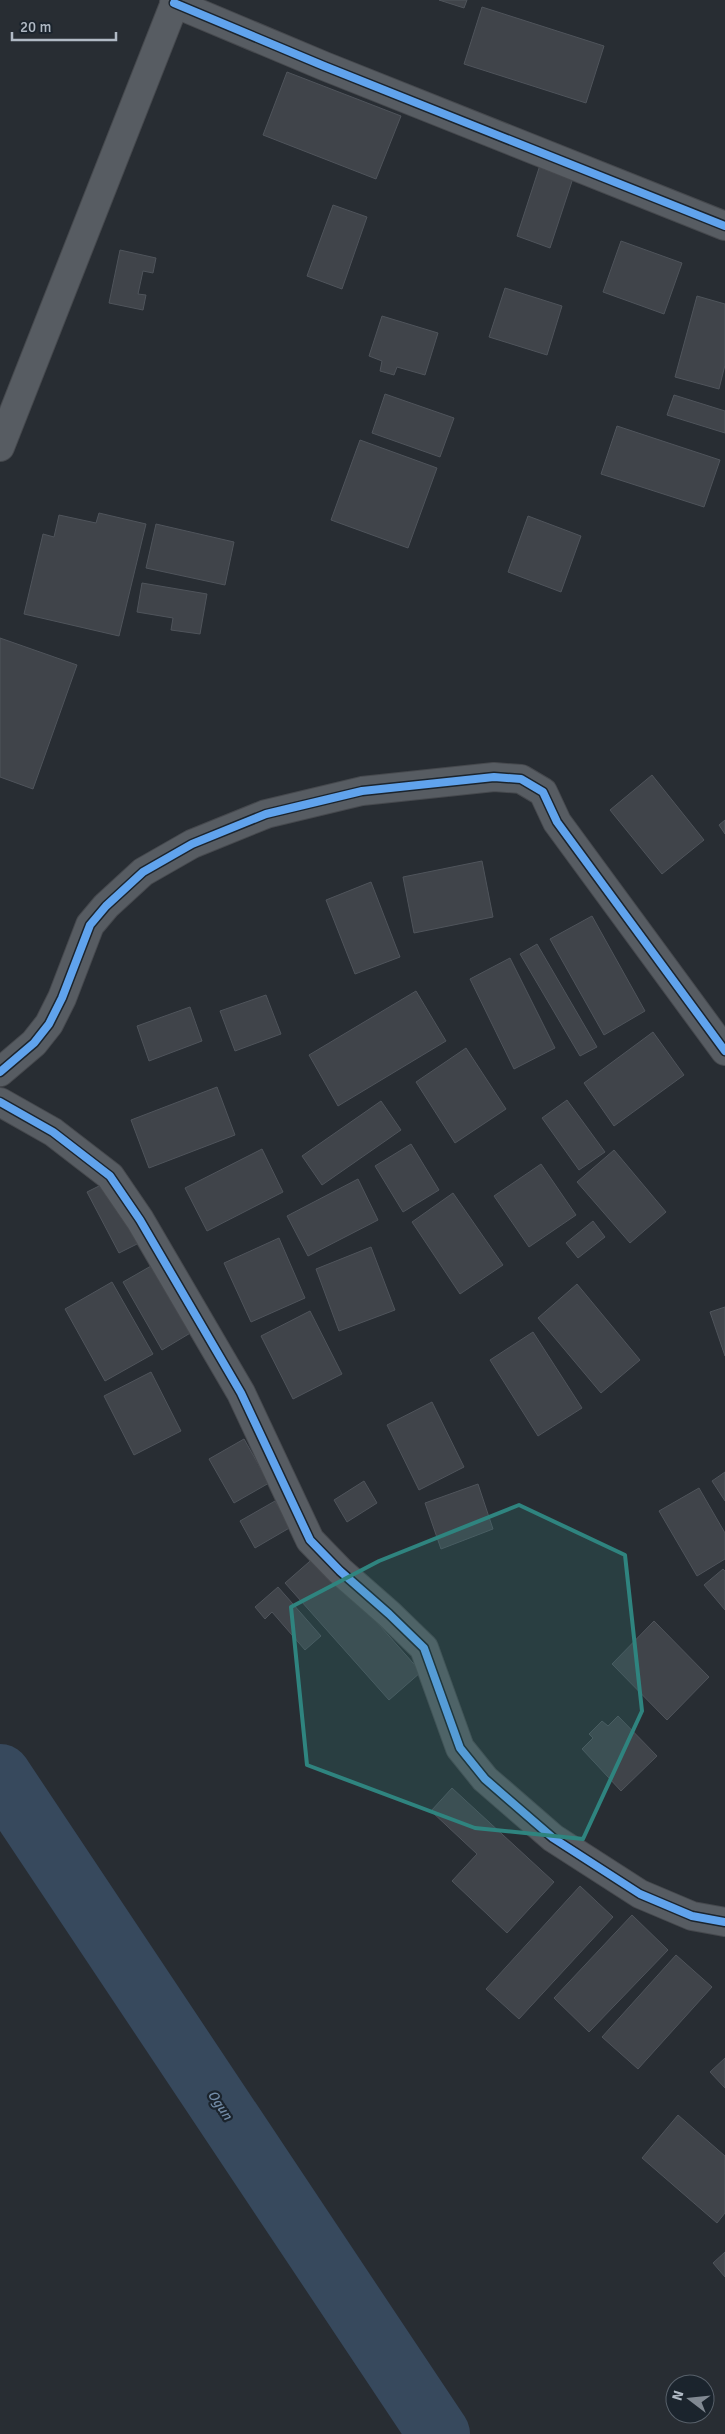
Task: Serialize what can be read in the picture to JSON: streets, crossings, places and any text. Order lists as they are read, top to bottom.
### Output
{
  "water": ["Ogun"],
  "scale_bar": "20 m",
  "north": "left"
}
